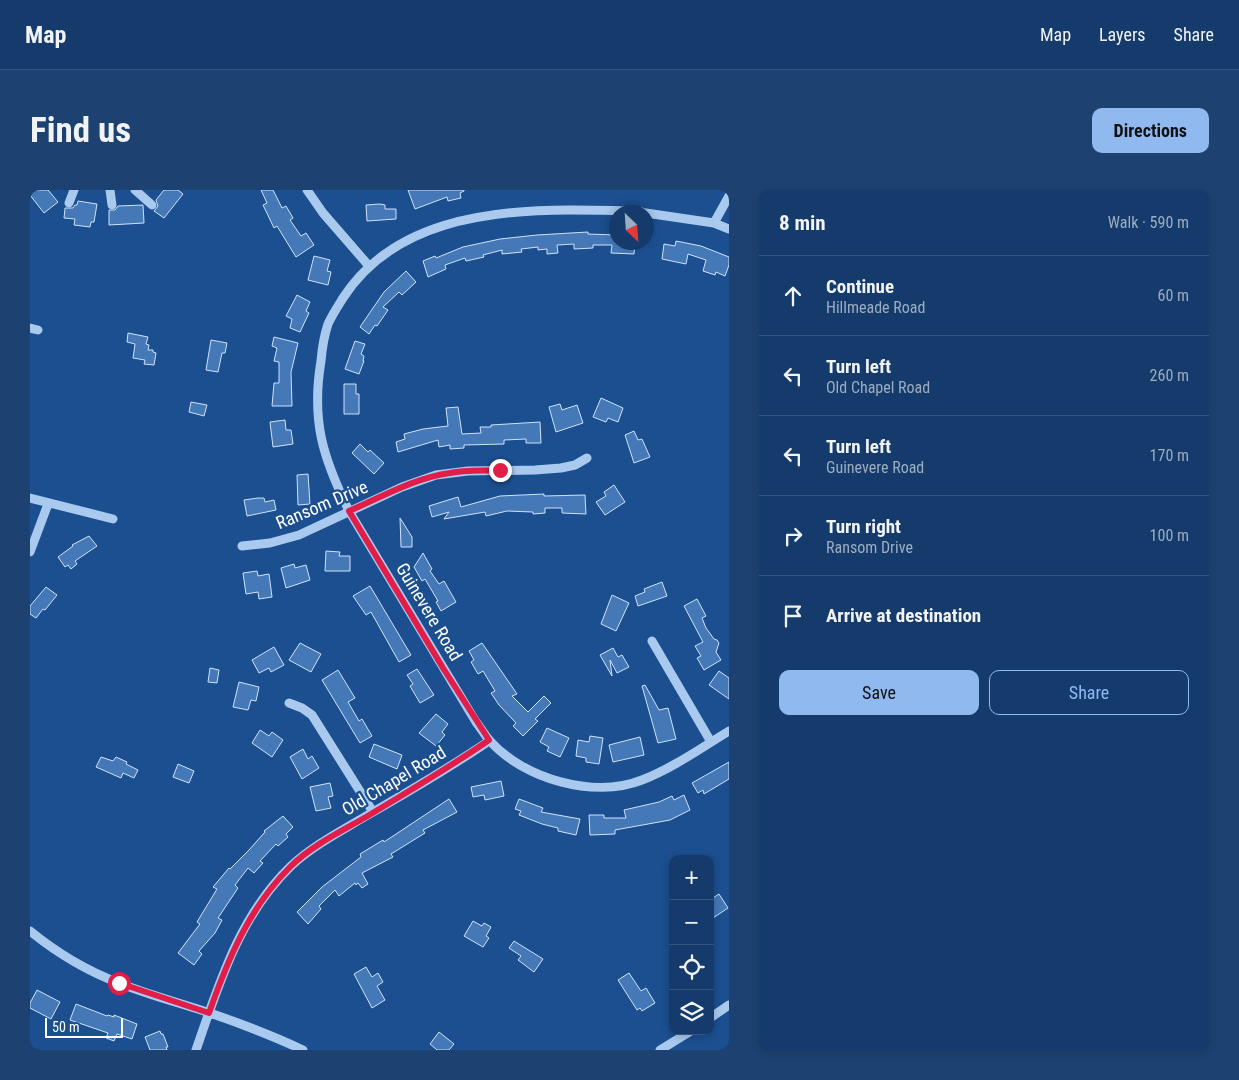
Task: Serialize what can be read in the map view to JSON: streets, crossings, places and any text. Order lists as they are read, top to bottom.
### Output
{
  "streets": {
    "street": ["Ransom Drive", "Guinevere Road", "Old Chapel Road"]
  },
  "crossings": [
    ["Ransom Drive", "Guinevere Road"],
    ["Guinevere Road", "Old Chapel Road"]
  ],
  "scale_bar": "50 m",
  "north": "bottom right",
  "page": {
    "header": "Map",
    "nav": ["Map", "Layers", "Share"],
    "buttons": [
      "Directions",
      ["Save", "Share"]
    ],
    "title": "Find us",
    "heading": ["8 min", "Walk · 590 m"],
    "list": [
      ["Continue", "Hillmeade Road", "60 m"],
      ["Turn left", "Old Chapel Road", "260 m"],
      ["Turn left", "Guinevere Road", "170 m"],
      ["Turn right", "Ransom Drive", "100 m"],
      "Arrive at destination"
    ],
    "map_buttons": ["+", "−"],
    "scale": "50 m"
  }
}
